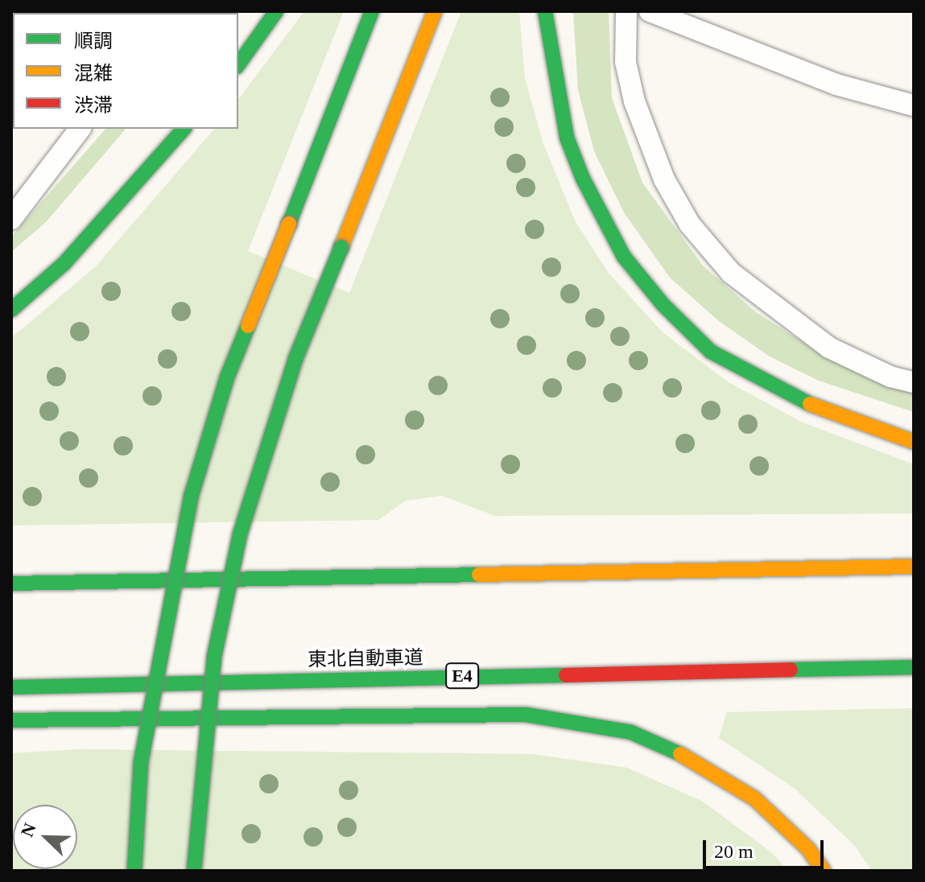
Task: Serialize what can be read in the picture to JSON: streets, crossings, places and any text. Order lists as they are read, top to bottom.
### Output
{
  "streets": {
    "highway": ["東北自動車道", "E4"]
  },
  "legend": ["順調", "混雑", "渋滞"],
  "scale_bar": "20 m",
  "north": "top left"
}
